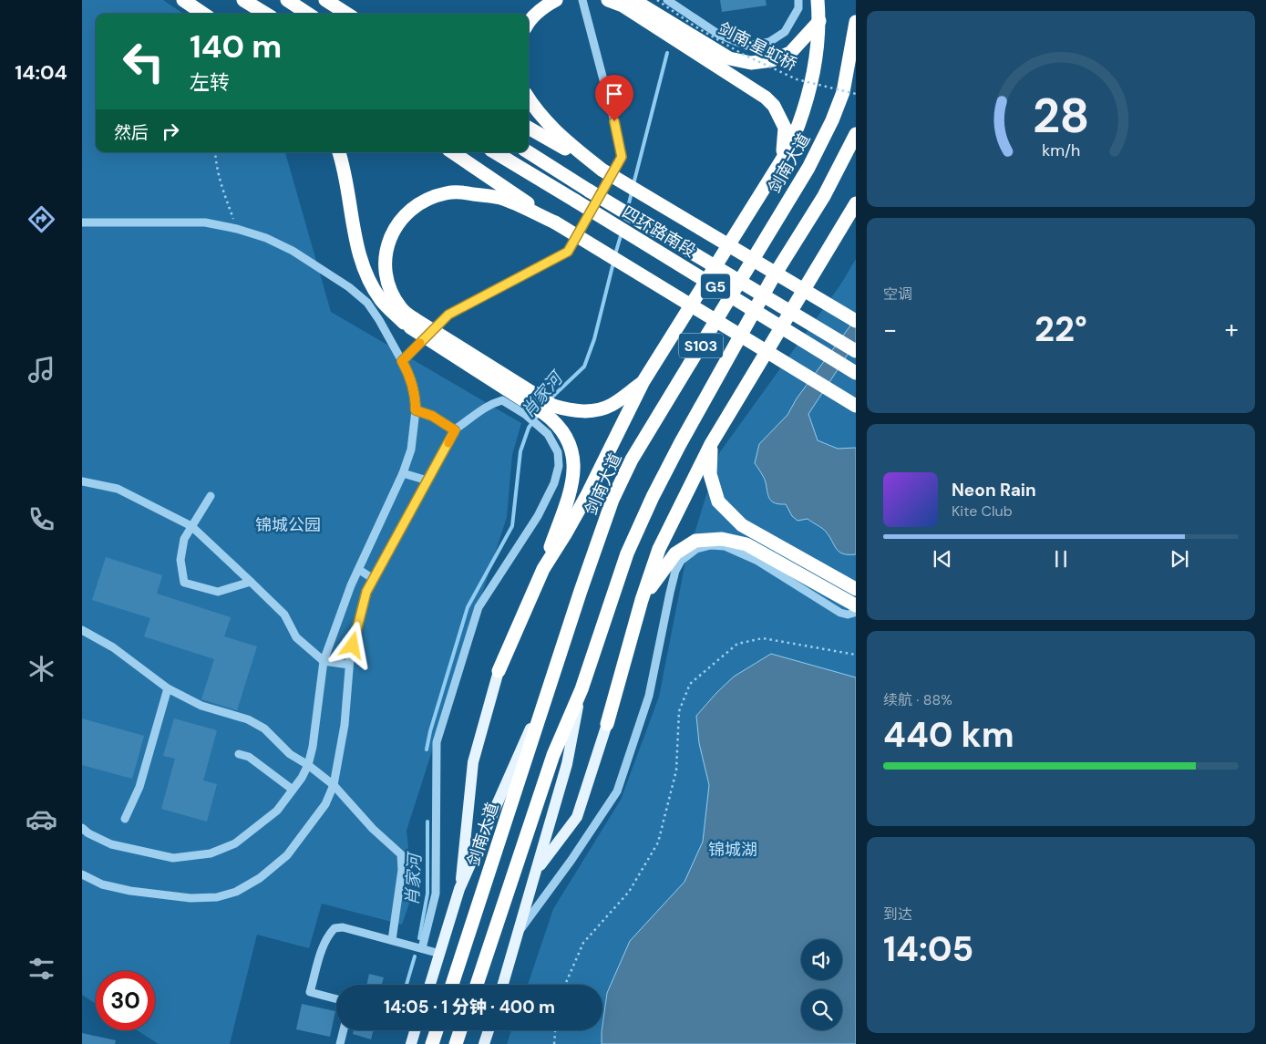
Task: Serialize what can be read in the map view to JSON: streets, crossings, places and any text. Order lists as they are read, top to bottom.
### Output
{
  "streets": {
    "highway": [
      "剑南大道",
      "四环路南段",
      "G5",
      "S103"
    ],
    "path": ["剑南·星虹桥"]
  },
  "water": ["肖家河"],
  "parks": ["锦城公园", "锦城湖"],
  "page": {
    "tabs": "14:04",
    "turn": ["140 m", "左转"],
    "then": "然后",
    "tile": [
      "空调",
      ["续航 · 88%", "440 km"],
      ["到达", "14:05"]
    ],
    "heat": ["−", "22°", "+"],
    "song": ["Neon Rain", "Kite Club"],
    "limit": "30",
    "trip": "14:05 · 1 分钟 · 400 m",
    "gauge": ["28", "km/h"]
  }
}
